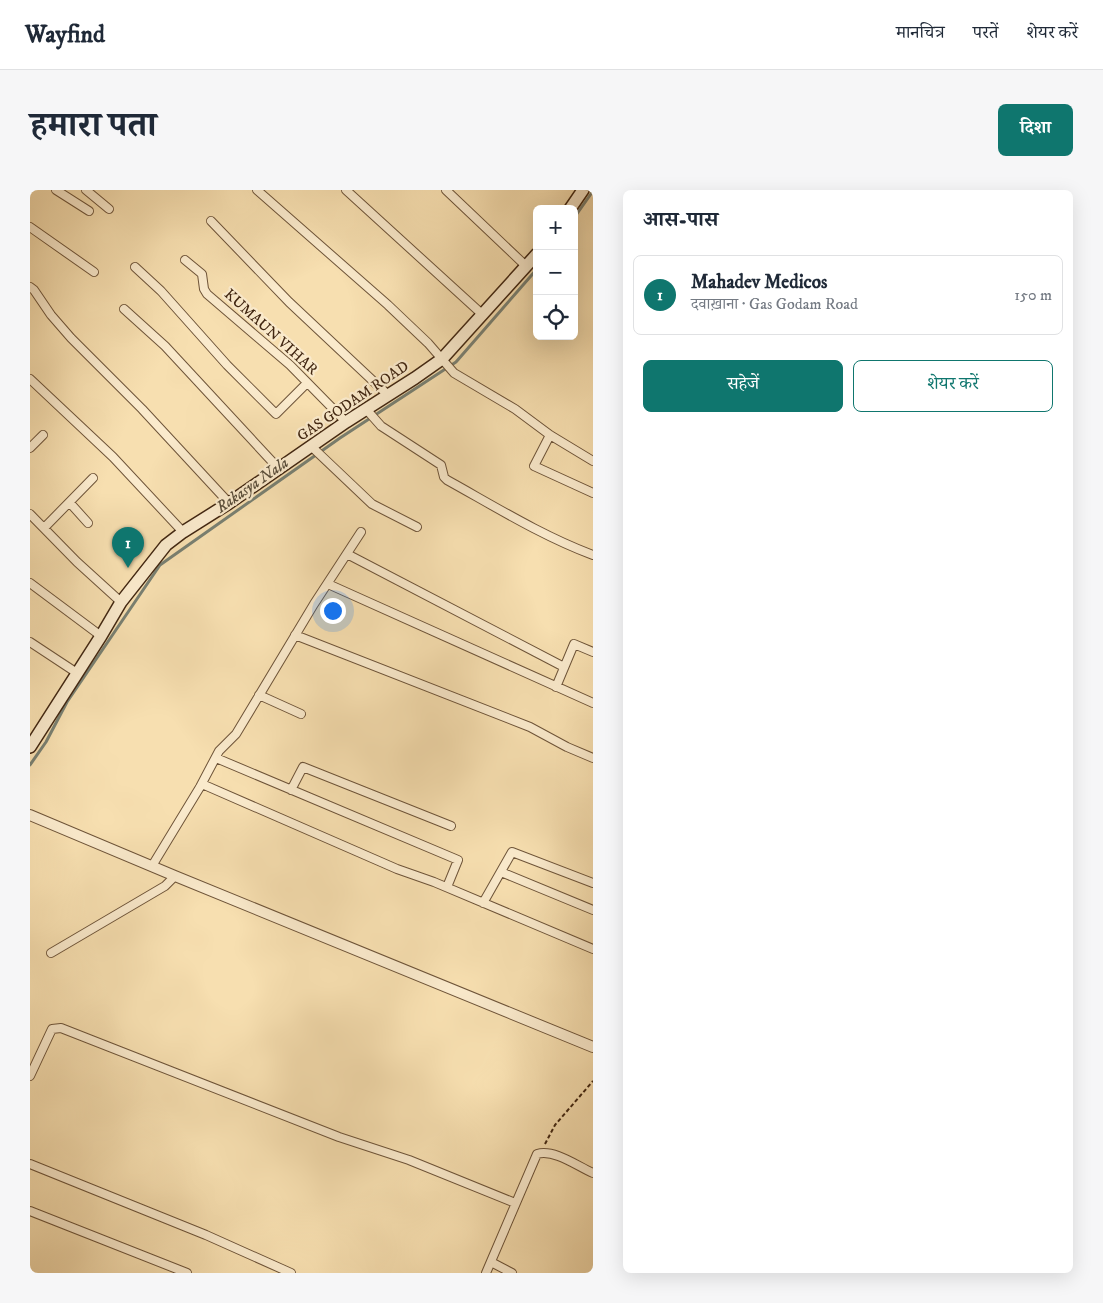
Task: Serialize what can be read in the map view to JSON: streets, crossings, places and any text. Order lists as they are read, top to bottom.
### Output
{
  "streets": {
    "main road": ["GAS GODAM ROAD"],
    "street": ["KUMAUN VIHAR"]
  },
  "crossings": [
    ["KUMAUN VIHAR", "GAS GODAM ROAD"]
  ],
  "water": ["Rakasya Nala"],
  "page": {
    "header": "Wayfind",
    "nav": ["मानचित्र", "परतें", "शेयर करें"],
    "title": "हमारा पता",
    "buttons": [
      "दिशा",
      ["सहेजें", "शेयर करें"]
    ],
    "heading": "आस-पास",
    "map_buttons": ["+", "−"],
    "list": [
      {
        "mark": "1",
        "name": "Mahadev Medicos",
        "note": "दवाख़ाना · Gas Godam Road",
        "value": "150 m"
      }
    ],
    "pins": "1"
  }
}
